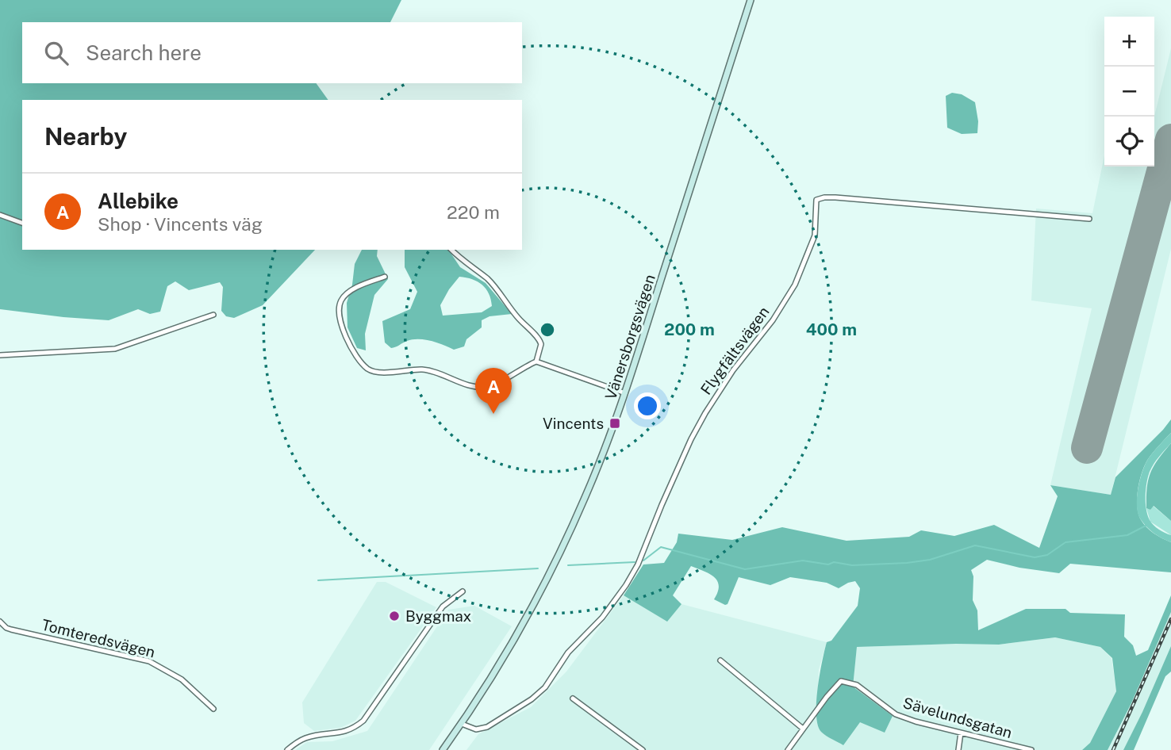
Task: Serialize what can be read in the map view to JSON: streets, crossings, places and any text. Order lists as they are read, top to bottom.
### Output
{
  "streets": {
    "main road": ["Vänersborgsvägen"],
    "street": ["Flygfältsvägen", "Tomteredsvägen", "Sävelundsgatan"]
  },
  "crossings": [
    ["Vänersborgsvägen", "Flygfältsvägen"]
  ],
  "places": {
    "transit": ["Vincents"],
    "other": ["Byggmax"]
  },
  "page": {
    "map_buttons": ["+", "−"],
    "search": "Search here",
    "heading": "Nearby",
    "list": [
      {
        "mark": "A",
        "name": "Allebike",
        "note": "Shop · Vincents väg",
        "value": "220 m"
      }
    ],
    "pins": "A"
  },
  "rings": ["200 m", "400 m"]
}
